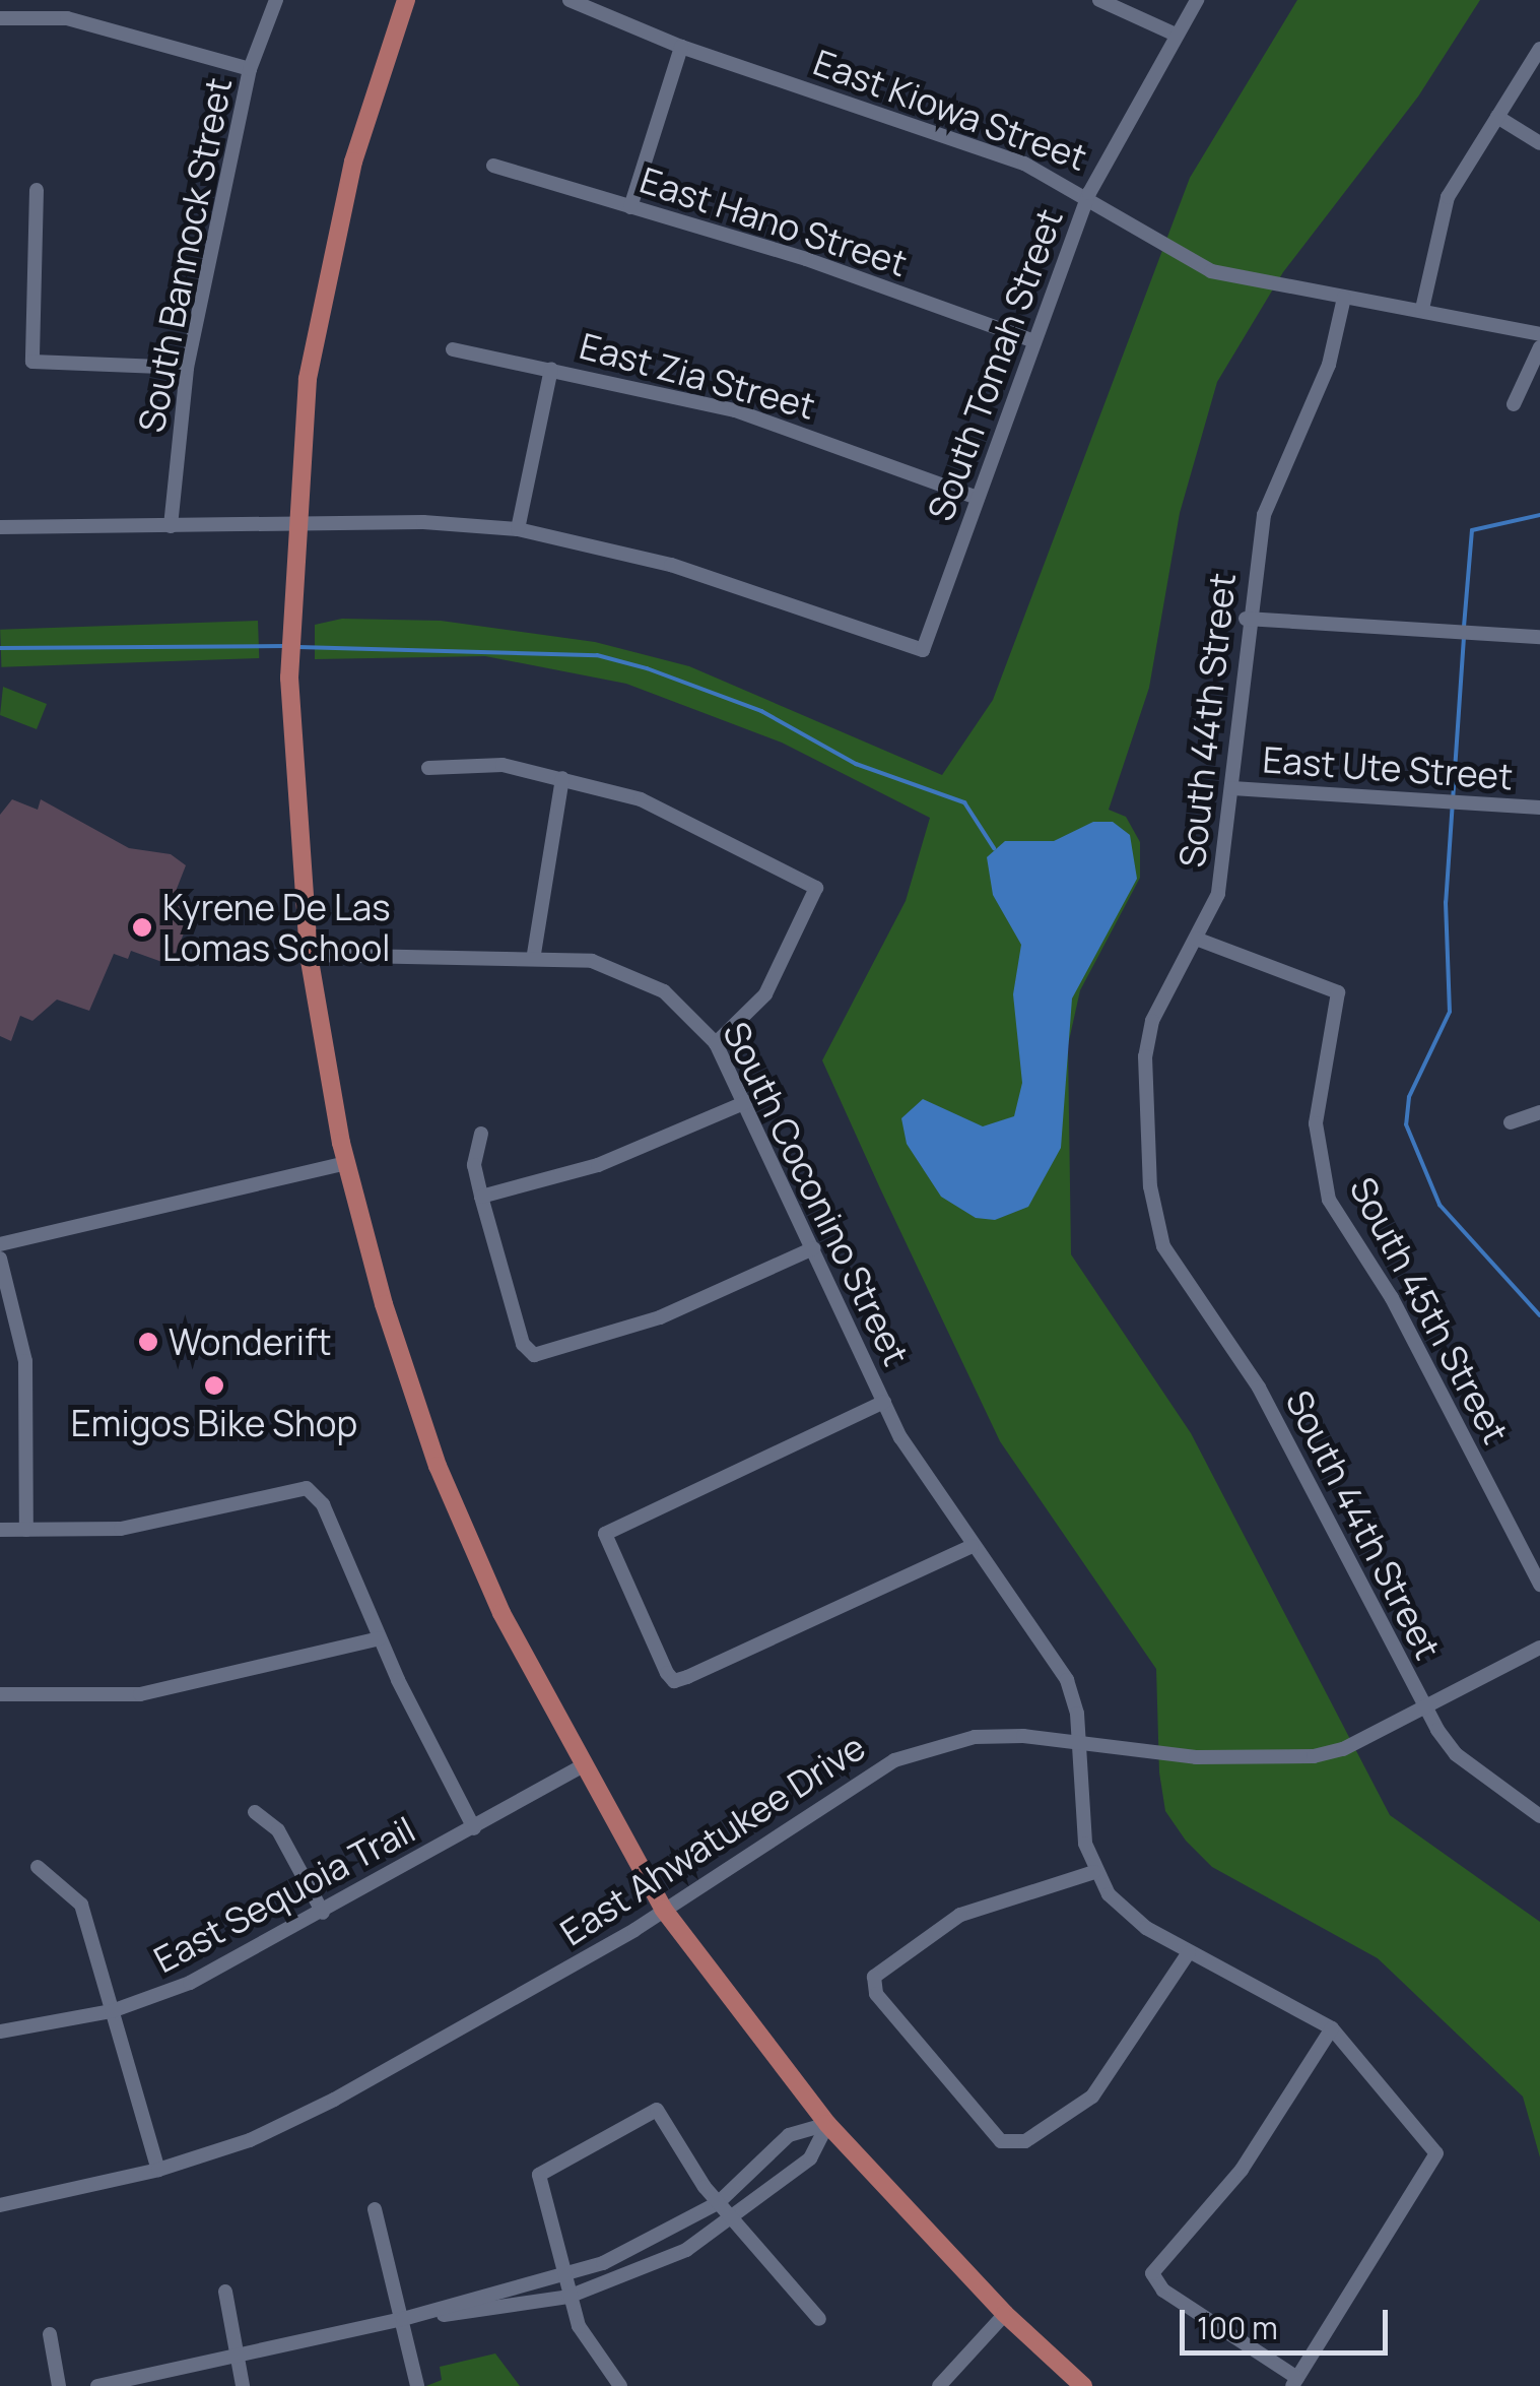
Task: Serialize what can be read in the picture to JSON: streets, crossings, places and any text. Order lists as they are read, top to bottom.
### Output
{
  "streets": {
    "street": [
      "East Kiowa Street",
      "East Hano Street",
      "South Bannock Street",
      "South Tomah Street",
      "East Zia Street",
      "South 44th Street",
      "East Ute Street",
      "South Coconino Street",
      "South 45th Street",
      "East Ahwatukee Drive",
      "East Sequoia Trail"
    ]
  },
  "crossings": [
    ["East Kiowa Street", "South Tomah Street"],
    ["East Kiowa Street", "South 44th Street"],
    ["East Hano Street", "South Tomah Street"],
    ["South Tomah Street", "East Zia Street"],
    ["South 44th Street", "East Ute Street"],
    ["South 44th Street", "South 45th Street"],
    ["South 44th Street", "East Ahwatukee Drive"],
    ["South Coconino Street", "East Ahwatukee Drive"]
  ],
  "places": ["Kyrene De Las Lomas School", "Wonderift", "Emigos Bike Shop"],
  "scale_bar": "100 m"
}
